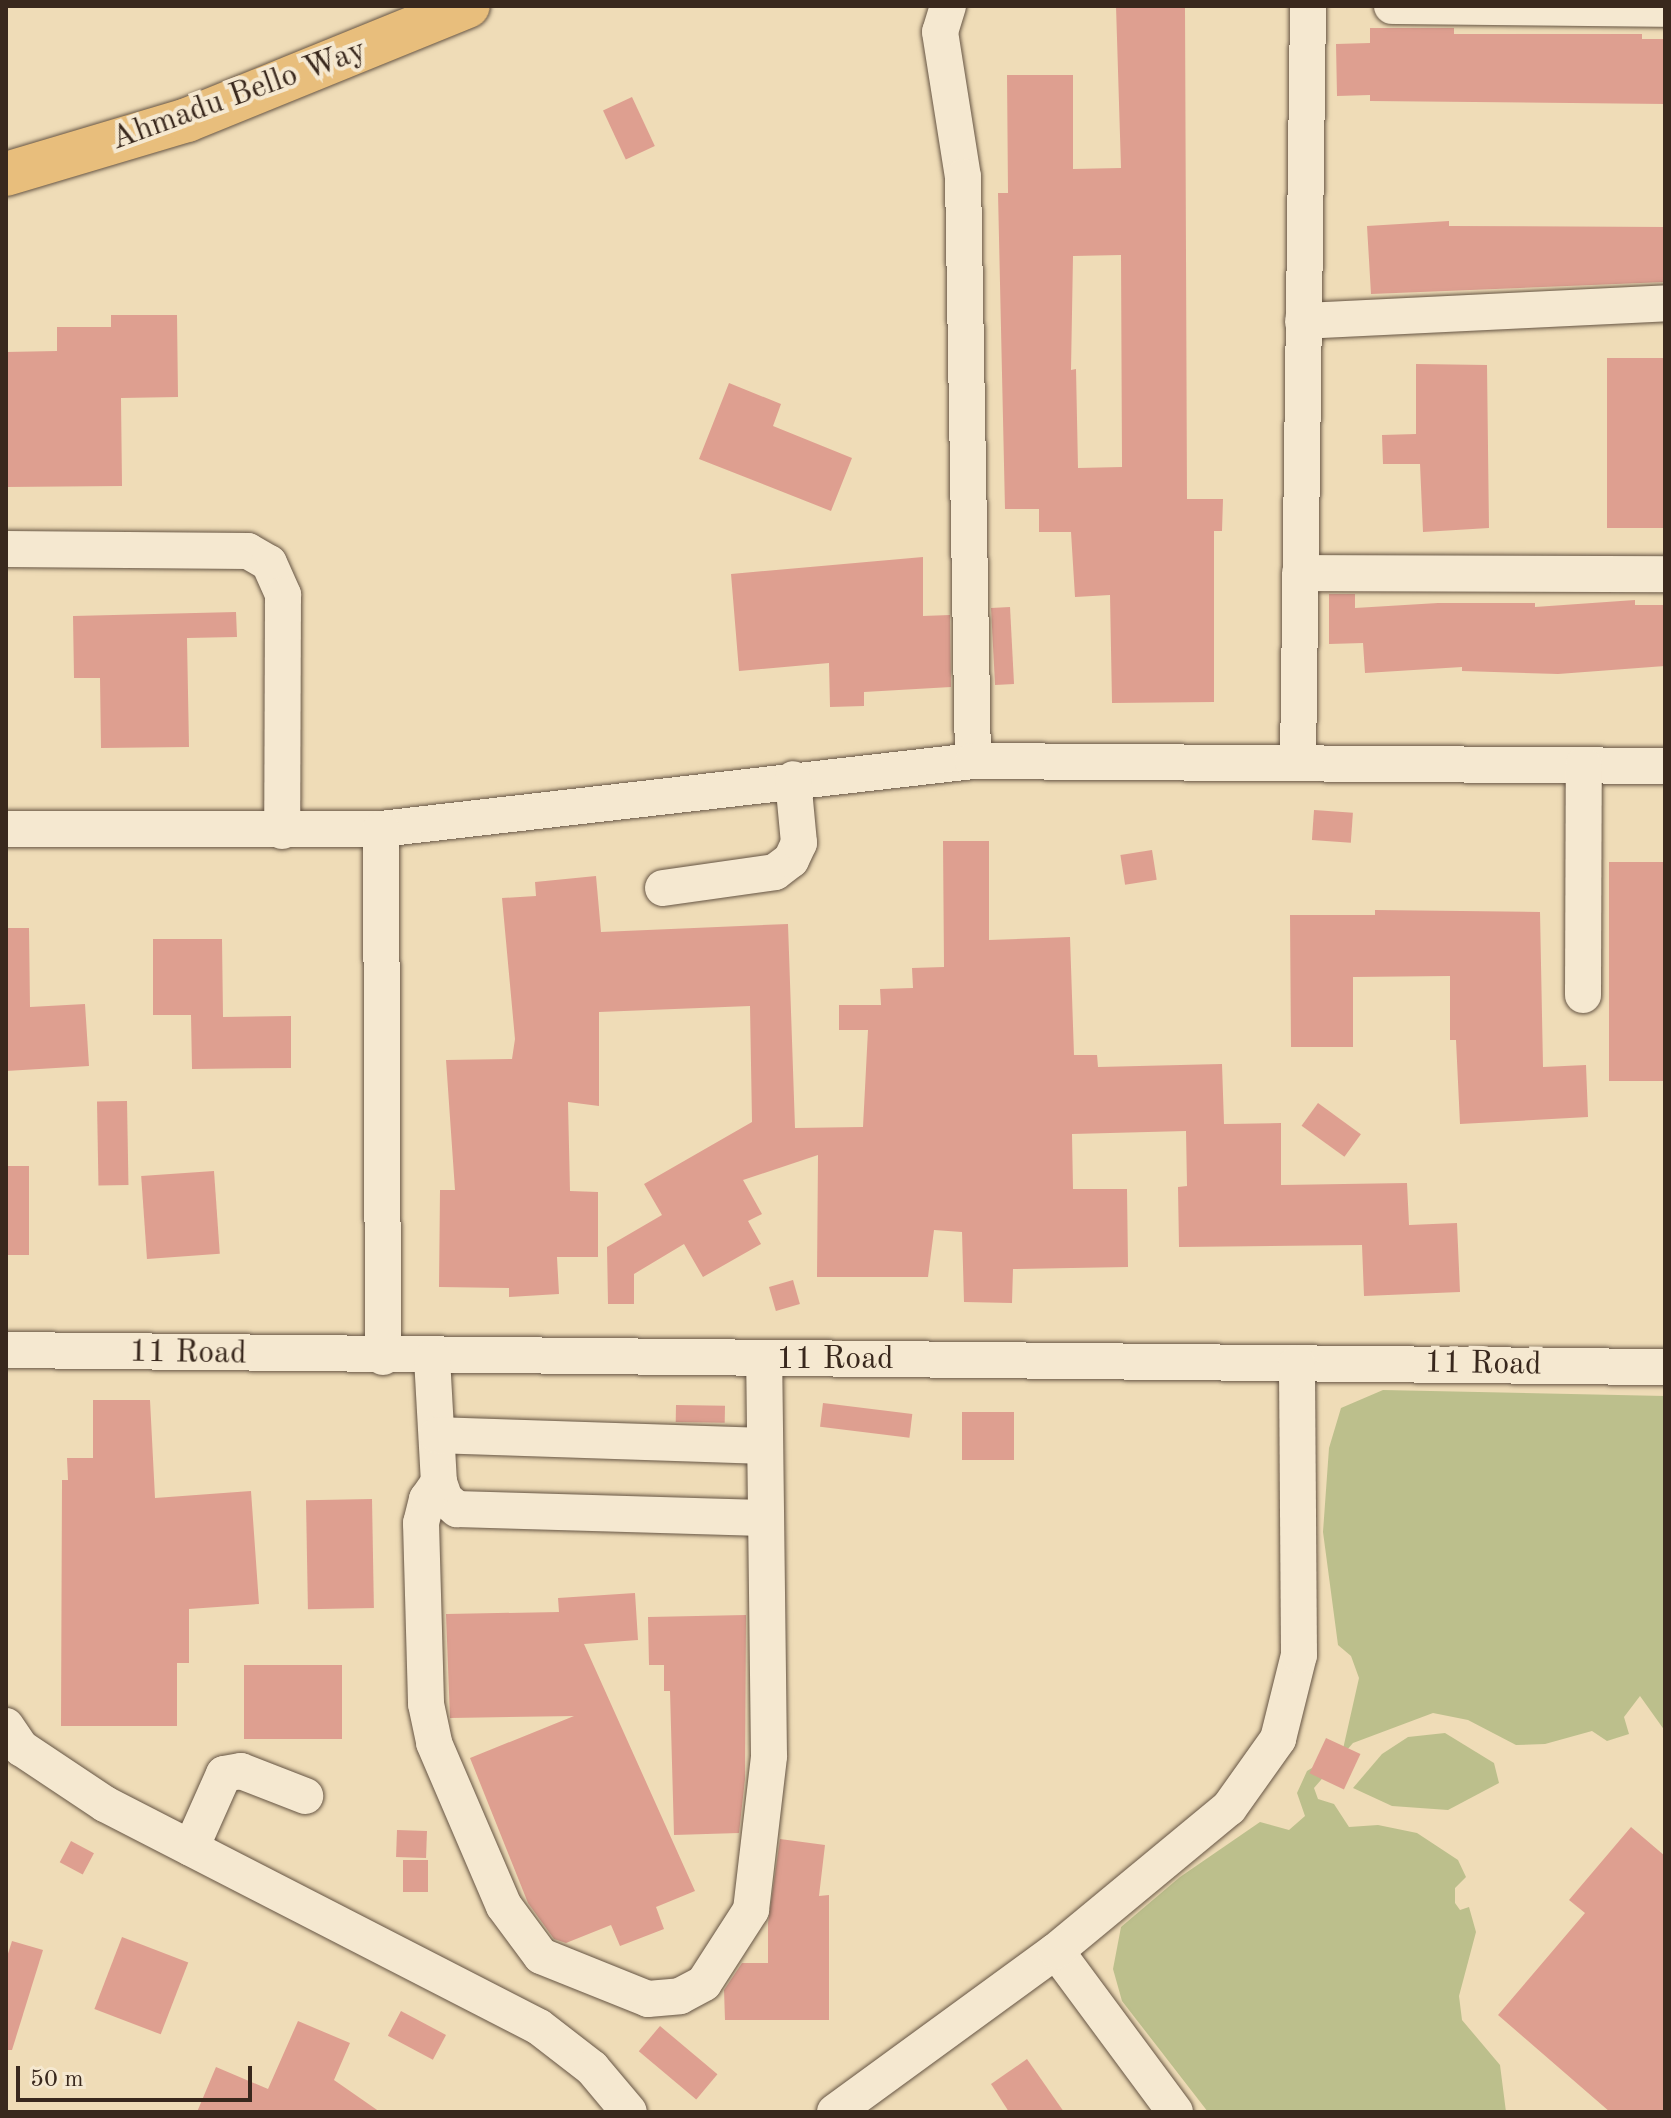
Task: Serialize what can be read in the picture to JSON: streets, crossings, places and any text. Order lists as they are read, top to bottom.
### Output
{
  "streets": {
    "main road": ["Ahmadu Bello Way"],
    "street": ["11 Road"]
  },
  "scale_bar": "50 m"
}
